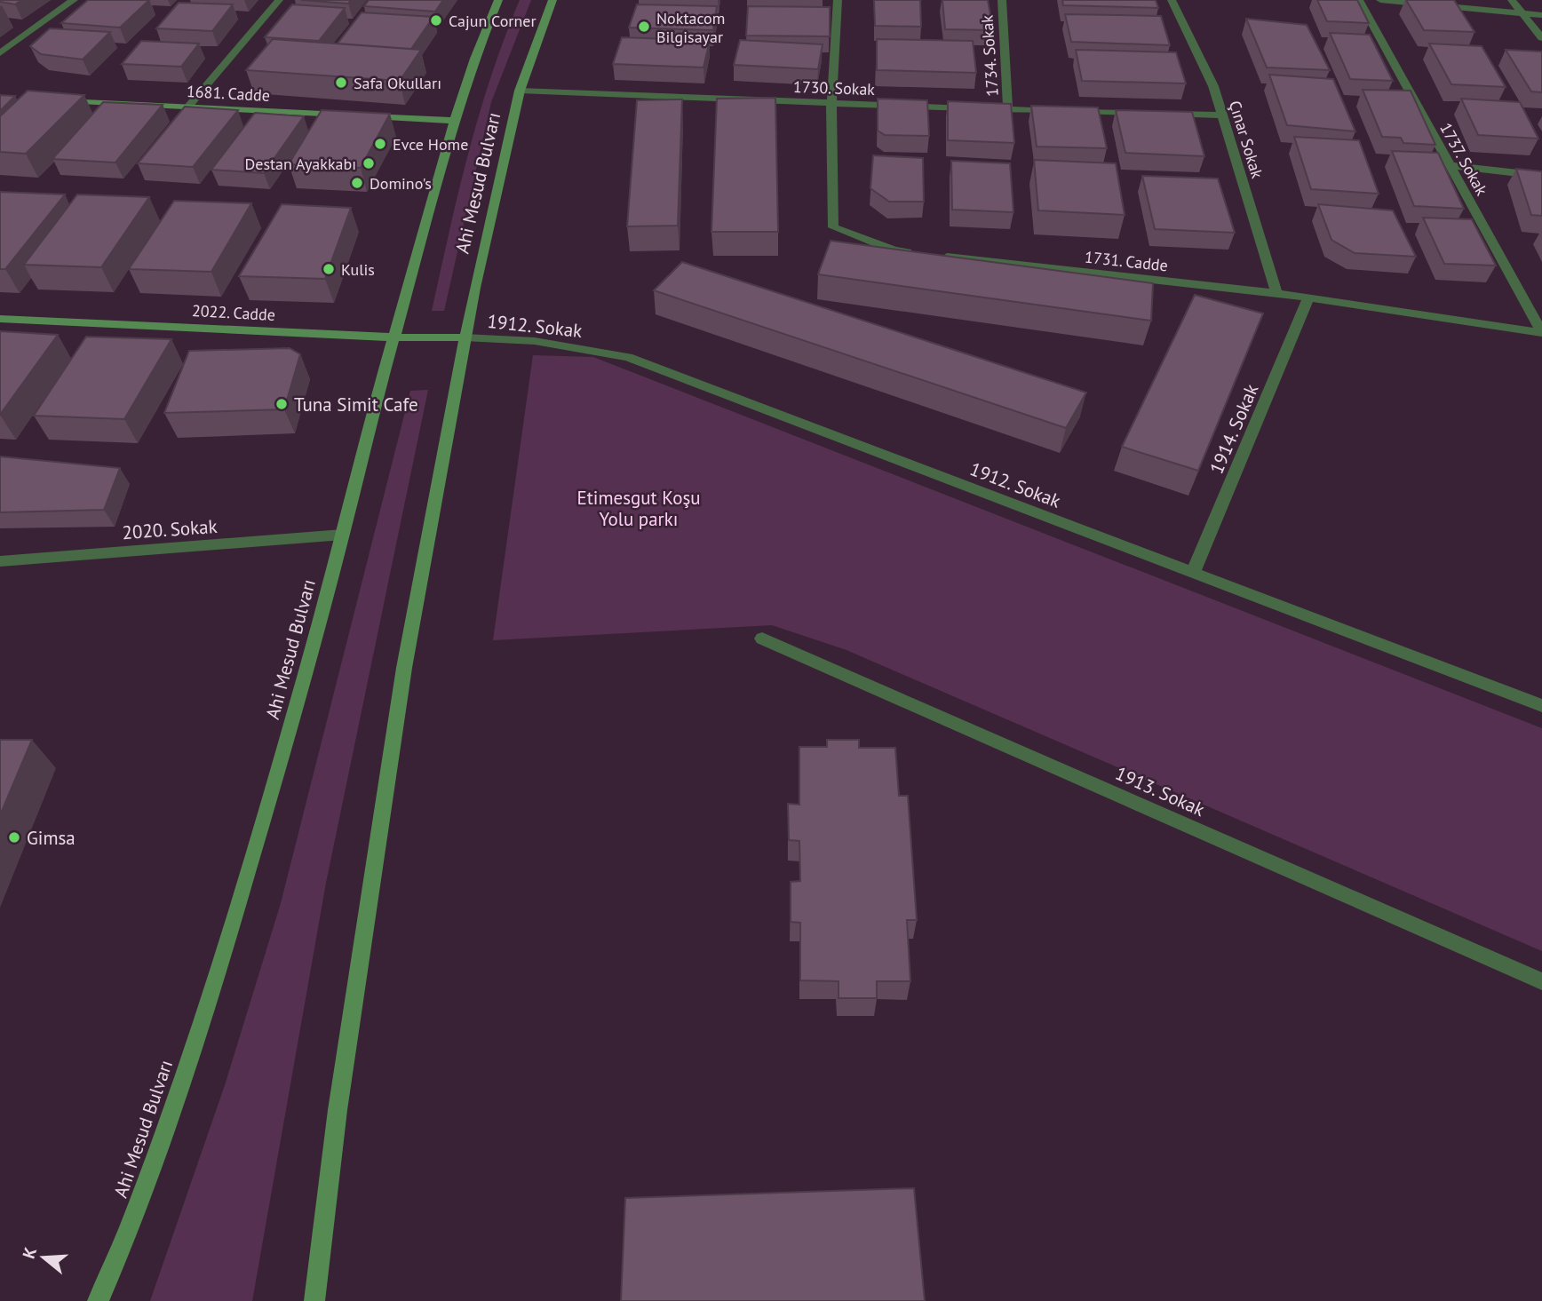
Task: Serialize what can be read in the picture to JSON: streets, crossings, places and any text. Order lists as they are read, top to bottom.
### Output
{
  "streets": {
    "main road": ["1681. Cadde", "Ahi Mesud Bulvarı", "2022. Cadde"],
    "street": [
      "1734. Sokak",
      "1730. Sokak",
      "Çınar Sokak",
      "1737. Sokak",
      "1731. Cadde",
      "1912. Sokak",
      "1914. Sokak",
      "2020. Sokak",
      "1913. Sokak"
    ]
  },
  "crossings": [
    ["1730. Sokak", "Ahi Mesud Bulvarı"],
    ["1730. Sokak", "1731. Cadde"],
    ["1681. Cadde", "Ahi Mesud Bulvarı"],
    ["Çınar Sokak", "1731. Cadde"],
    ["1737. Sokak", "1731. Cadde"],
    ["Ahi Mesud Bulvarı", "2022. Cadde"],
    ["Ahi Mesud Bulvarı", "1912. Sokak"],
    ["Ahi Mesud Bulvarı", "2020. Sokak"],
    ["1731. Cadde", "1914. Sokak"],
    ["2022. Cadde", "1912. Sokak"],
    ["1912. Sokak", "1914. Sokak"]
  ],
  "parks": ["Etimesgut Koşu Yolu parkı"],
  "places": [
    "Cajun Corner",
    "Noktacom Bilgisayar",
    "Safa Okulları",
    "Evce Home",
    "Destan Ayakkabı",
    "Domino's",
    "Kulis",
    "Tuna Simit Cafe",
    "Gimsa"
  ],
  "north": "left"
}
